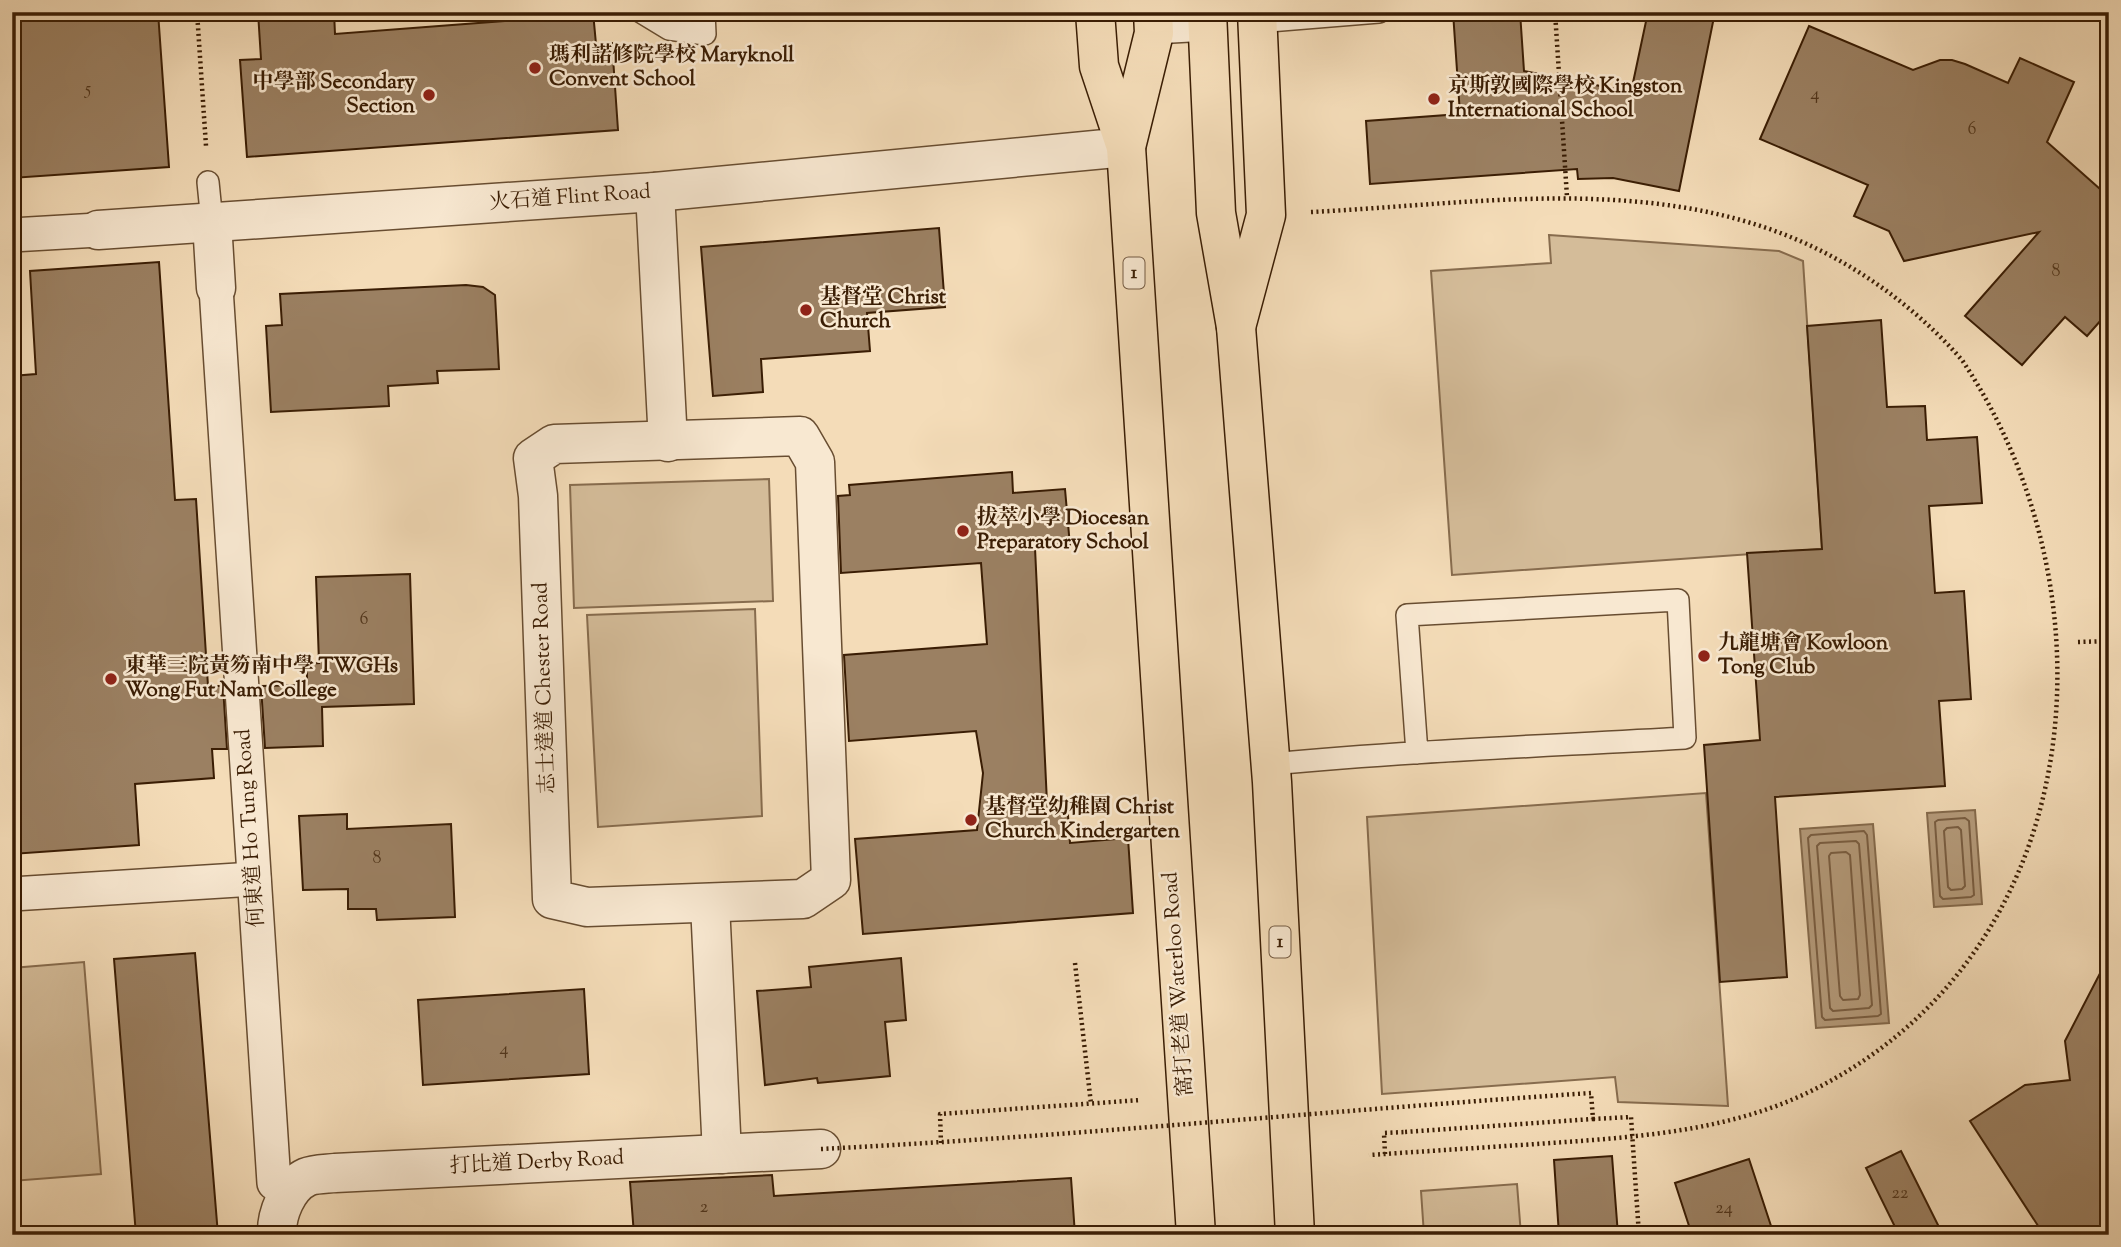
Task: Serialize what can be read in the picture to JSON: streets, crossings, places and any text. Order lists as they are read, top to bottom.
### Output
{
  "streets": {
    "main road": ["1", "窩打老道 Waterloo Road"],
    "street": [
      "火石道 Flint Road",
      "志士達道 Chester Road",
      "何東道 Ho Tung Road",
      "打比道 Derby Road"
    ]
  },
  "crossings": [
    ["火石道 Flint Road", "何東道 Ho Tung Road"],
    ["火石道 Flint Road", "窩打老道 Waterloo Road"],
    ["何東道 Ho Tung Road", "打比道 Derby Road"]
  ],
  "places": [
    "瑪利諾修院學校 Maryknoll Convent School",
    "中學部 Secondary Section",
    "京斯敦國際學校 Kingston International School",
    "基督堂 Christ Church",
    "拔萃小學 Diocesan Preparatory School",
    "九龍塘會 Kowloon Tong Club",
    "東華三院黃笏南中學 TWGHs Wong Fut Nam College",
    "基督堂幼稚園 Christ Church Kindergarten"
  ],
  "house_numbers": [
    "5",
    "4",
    "6",
    "8",
    "6",
    "8",
    "4",
    "22",
    "2",
    "24"
  ]
}
